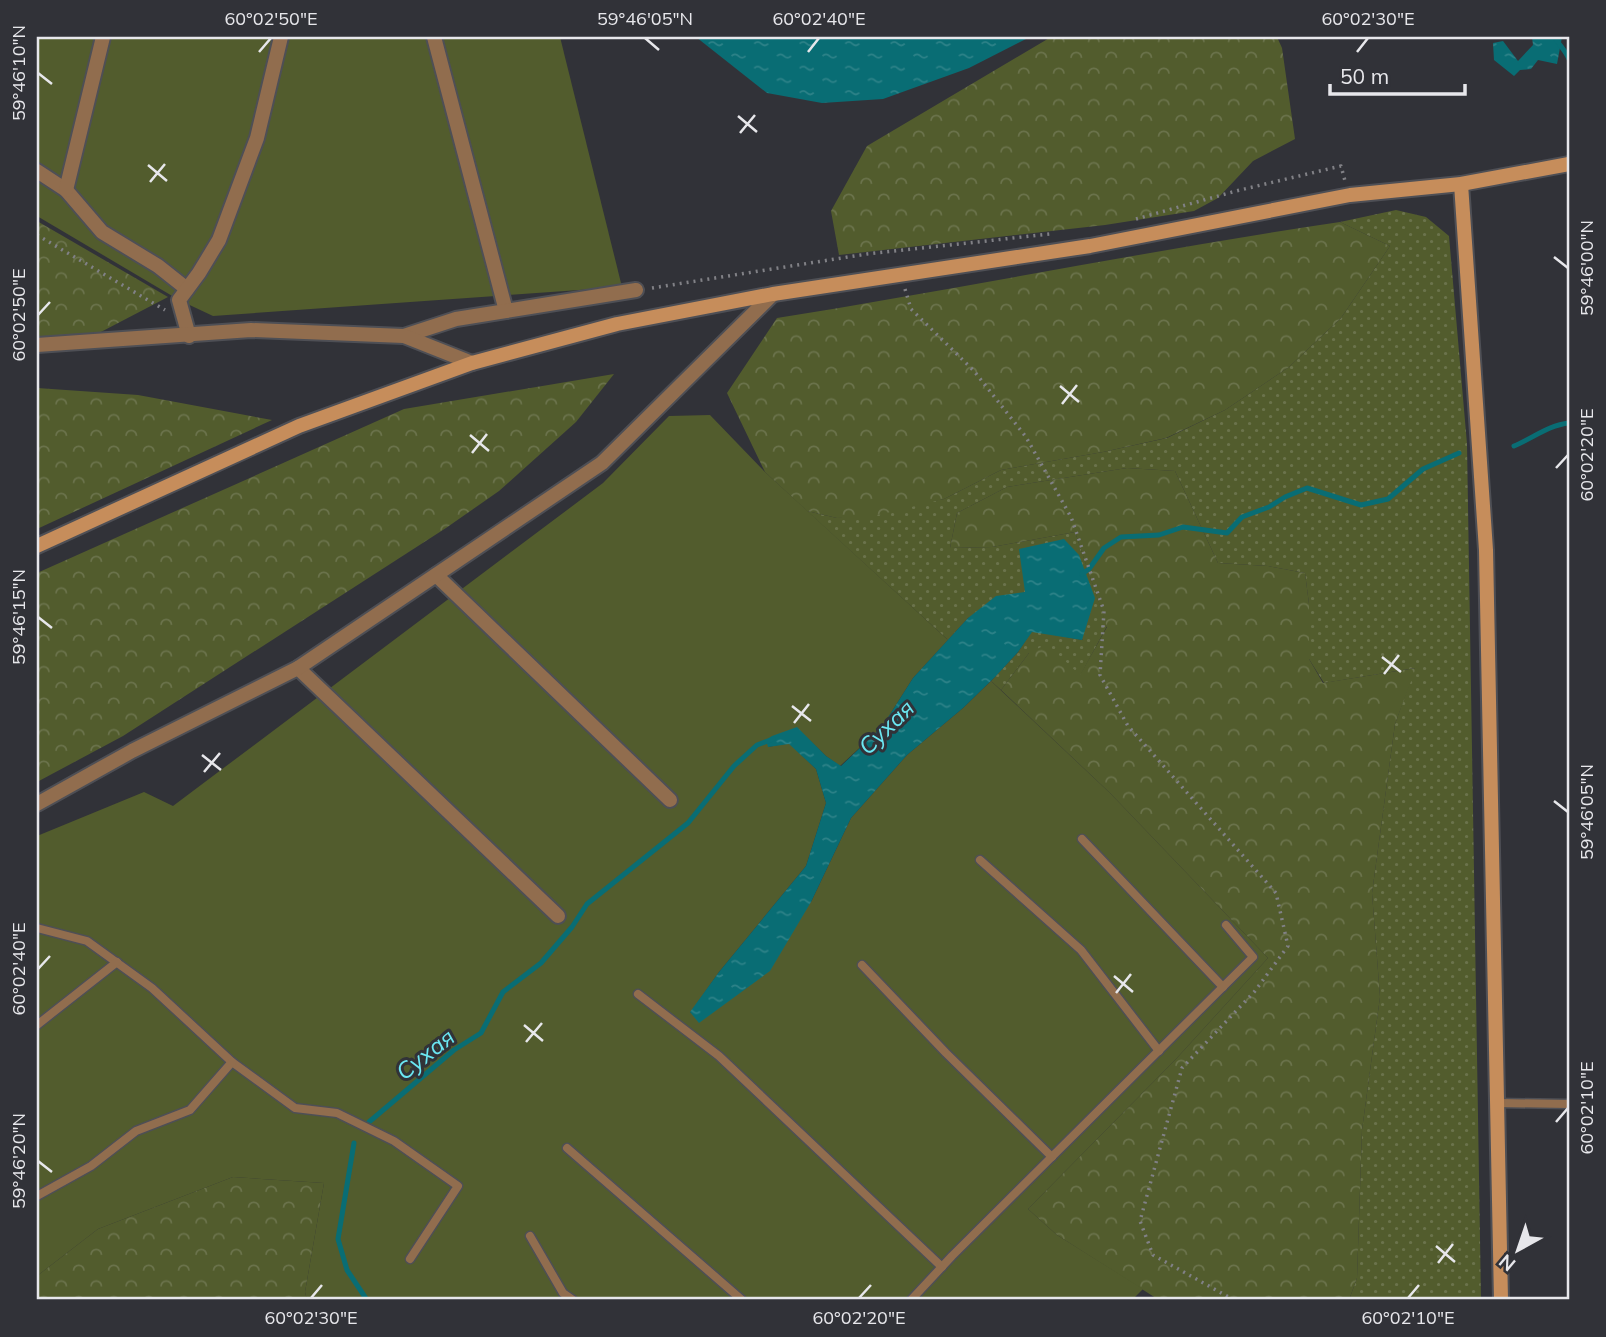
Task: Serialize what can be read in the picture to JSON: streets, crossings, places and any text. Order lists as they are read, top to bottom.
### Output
{
  "water": ["Сухая"],
  "scale_bar": "50 m",
  "north": "bottom left",
  "coordinates": [
    "60°02'50\"E",
    "59°46'05\"N",
    "60°02'40\"E",
    "60°02'30\"E",
    "59°46'10\"N",
    "59°46'00\"N",
    "60°02'20\"E",
    "59°46'15\"N",
    "60°02'10\"E",
    "59°46'20\"N"
  ]
}
